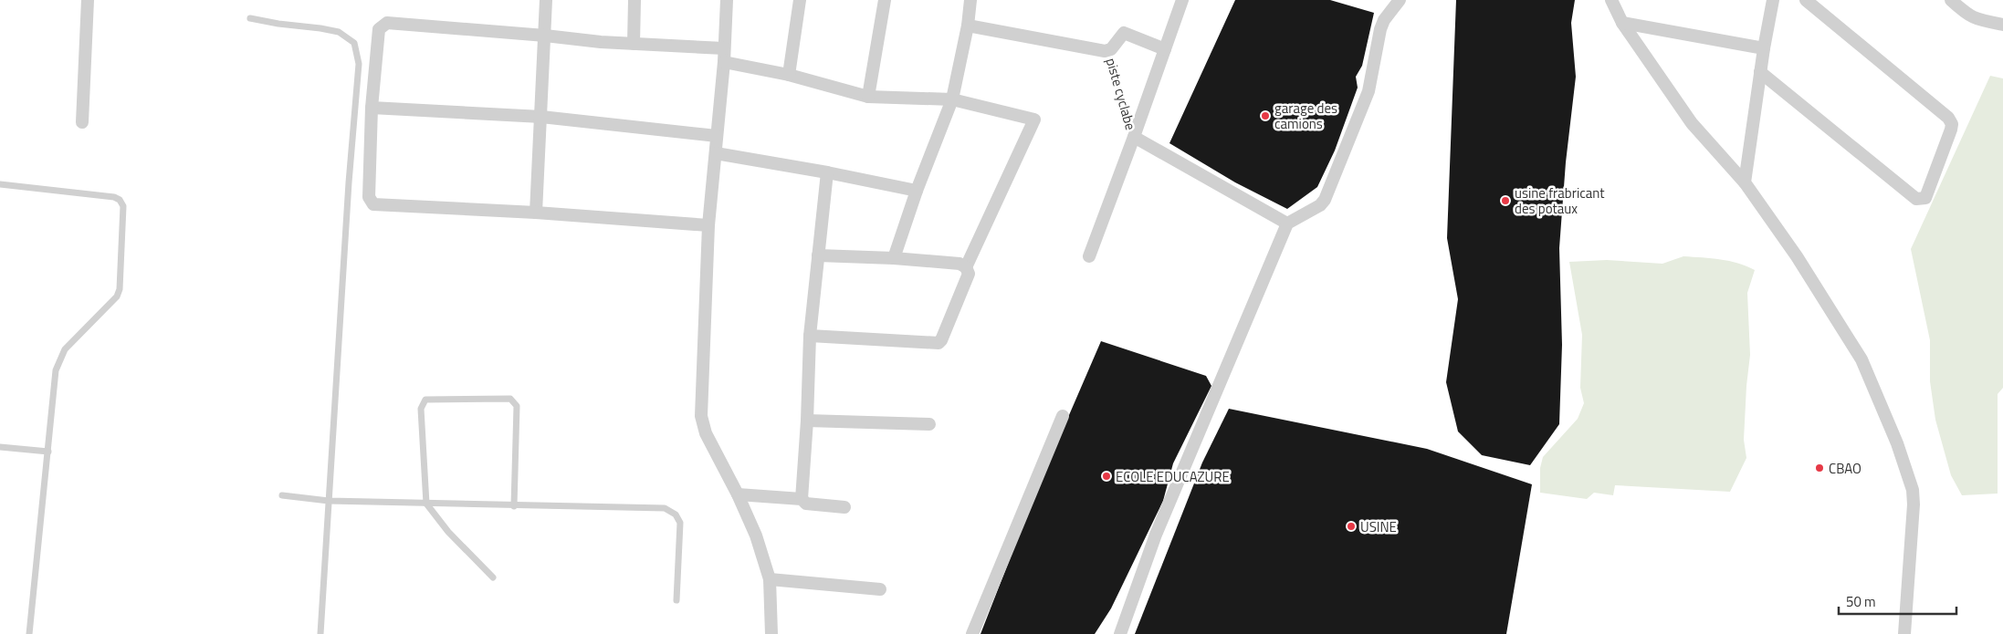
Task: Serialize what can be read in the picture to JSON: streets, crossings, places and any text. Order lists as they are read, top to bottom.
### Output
{
  "streets": {
    "path": ["piste cyclabe"]
  },
  "places": [
    "garage des camions",
    "usine frabricant des potaux",
    "CBAO",
    "ECOLE EDUCAZURE",
    "USINE"
  ],
  "scale_bar": "50 m"
}
